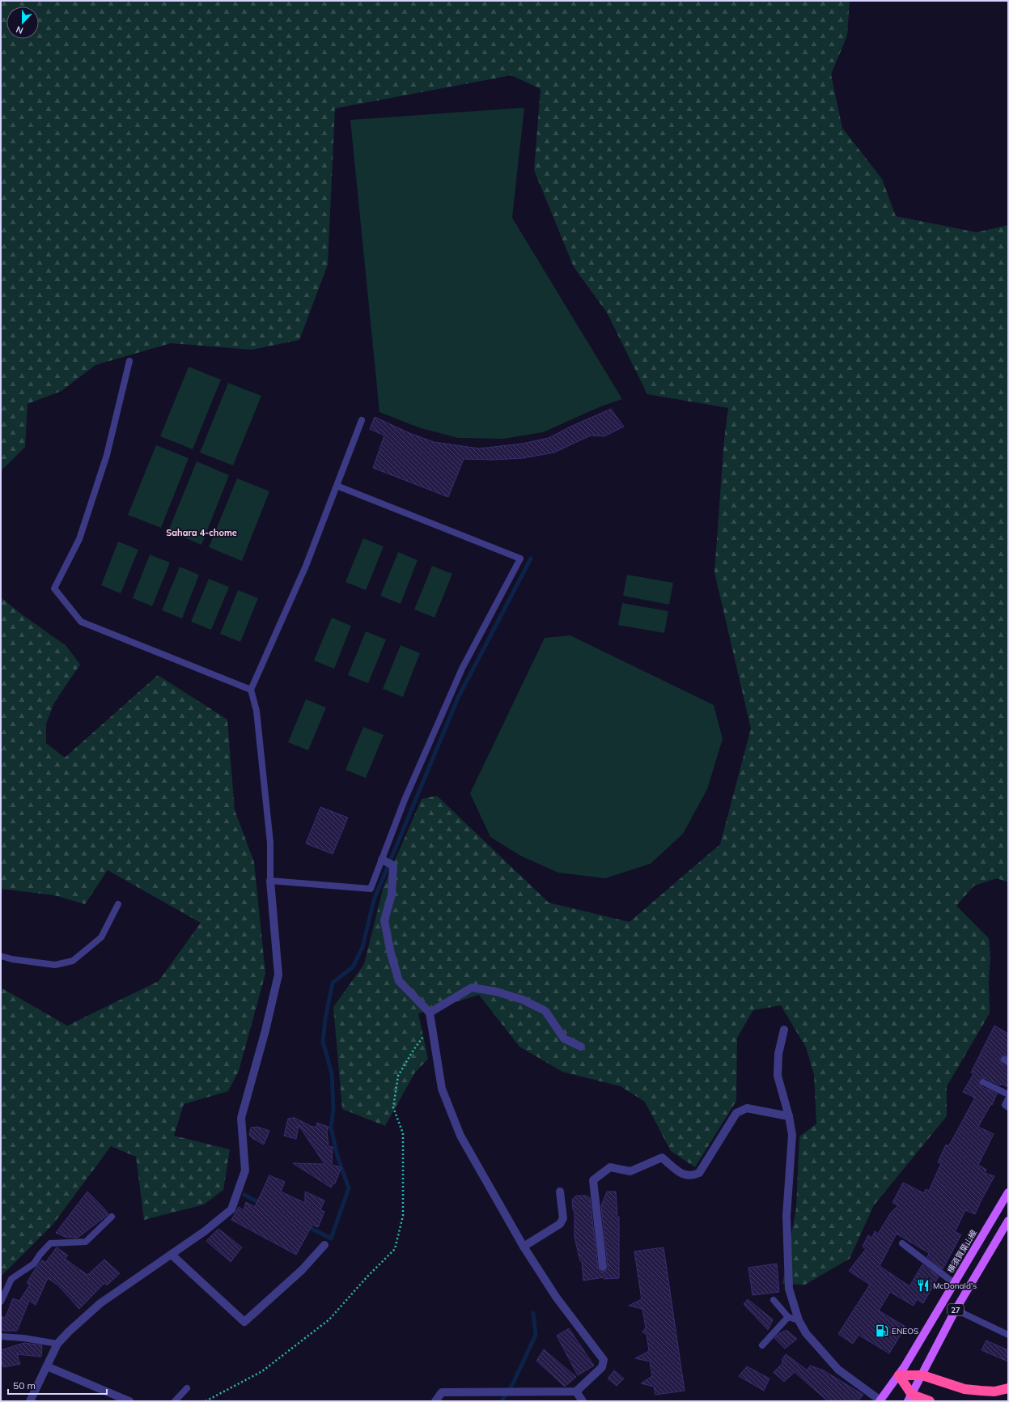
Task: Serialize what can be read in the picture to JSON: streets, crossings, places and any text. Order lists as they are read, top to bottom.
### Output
{
  "streets": {
    "main road": ["横須賀葉山線", "27"]
  },
  "districts": ["Sahara 4-chome"],
  "places": {
    "restaurant": ["McDonald's"],
    "fuel station": ["ENEOS"]
  },
  "scale_bar": "50 m",
  "north": "bottom"
}
